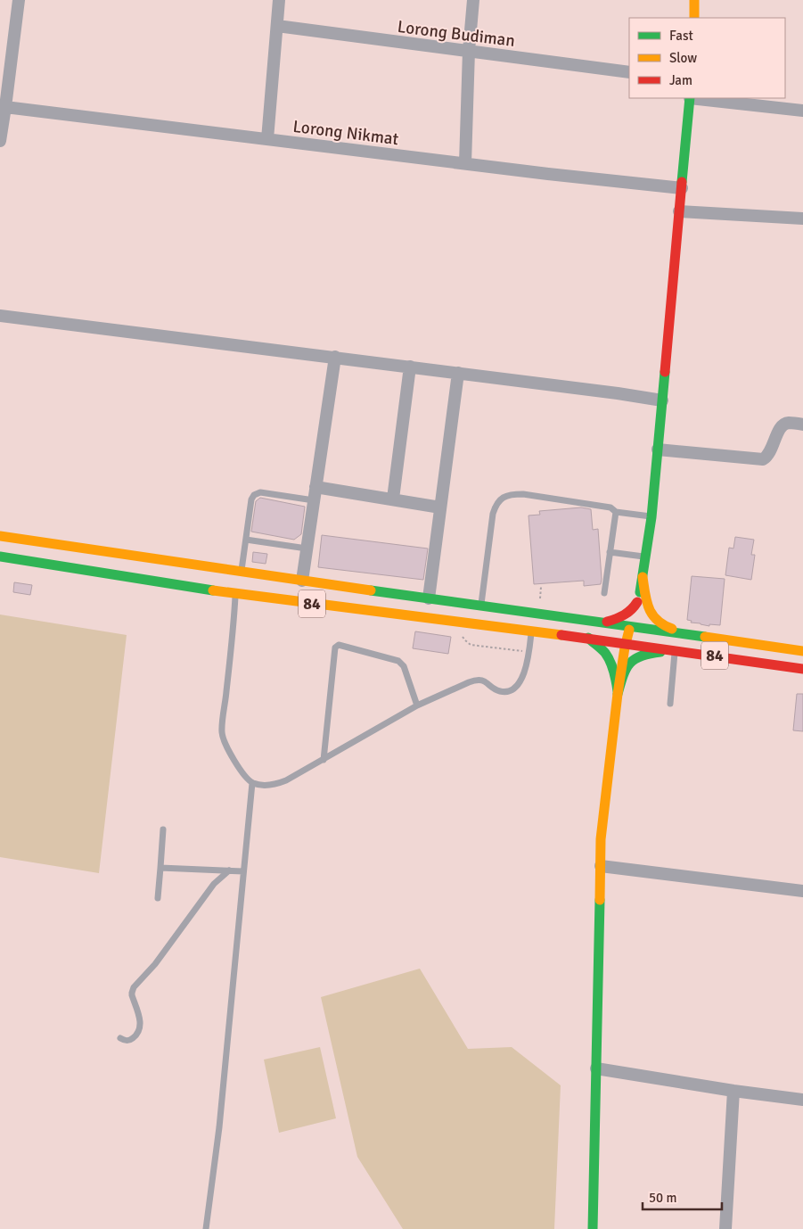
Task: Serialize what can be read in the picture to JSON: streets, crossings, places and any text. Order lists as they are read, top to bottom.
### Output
{
  "streets": {
    "main road": ["84"],
    "street": ["Lorong Budiman", "Lorong Nikmat"]
  },
  "legend": ["Fast", "Slow", "Jam"],
  "scale_bar": "50 m"
}
